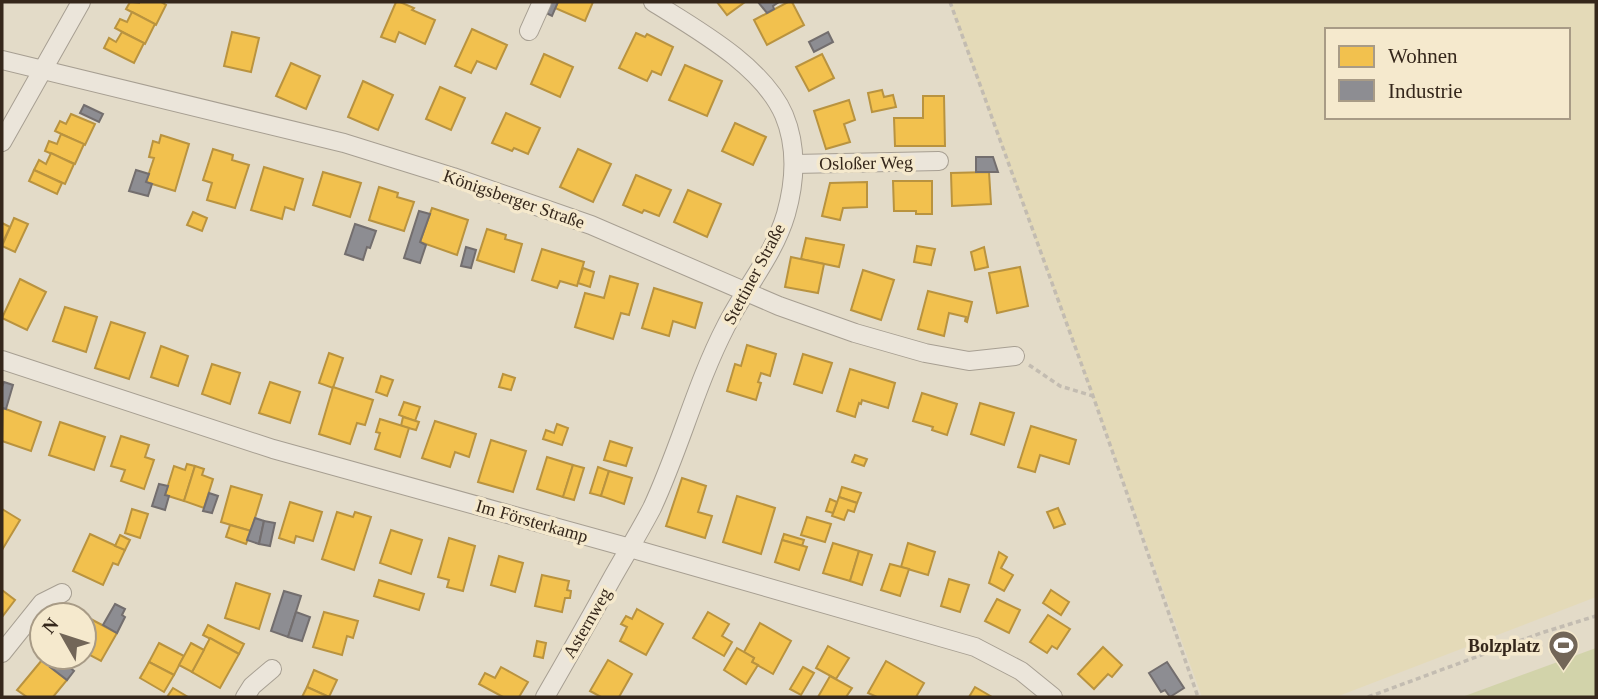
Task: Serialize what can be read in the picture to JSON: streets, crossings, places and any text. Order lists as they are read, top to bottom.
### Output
{
  "streets": {
    "street": [
      "Osloßer Weg",
      "Königsberger Straße",
      "Stettiner Straße",
      "Im Försterkamp",
      "Asternweg"
    ]
  },
  "crossings": [
    ["Osloßer Weg", "Stettiner Straße"],
    ["Königsberger Straße", "Stettiner Straße"],
    ["Stettiner Straße", "Im Försterkamp"],
    ["Stettiner Straße", "Asternweg"],
    ["Im Försterkamp", "Asternweg"]
  ],
  "places": {
    "sports": ["Bolzplatz"]
  },
  "legend": ["Wohnen", "Industrie"],
  "north": "top left"
}
